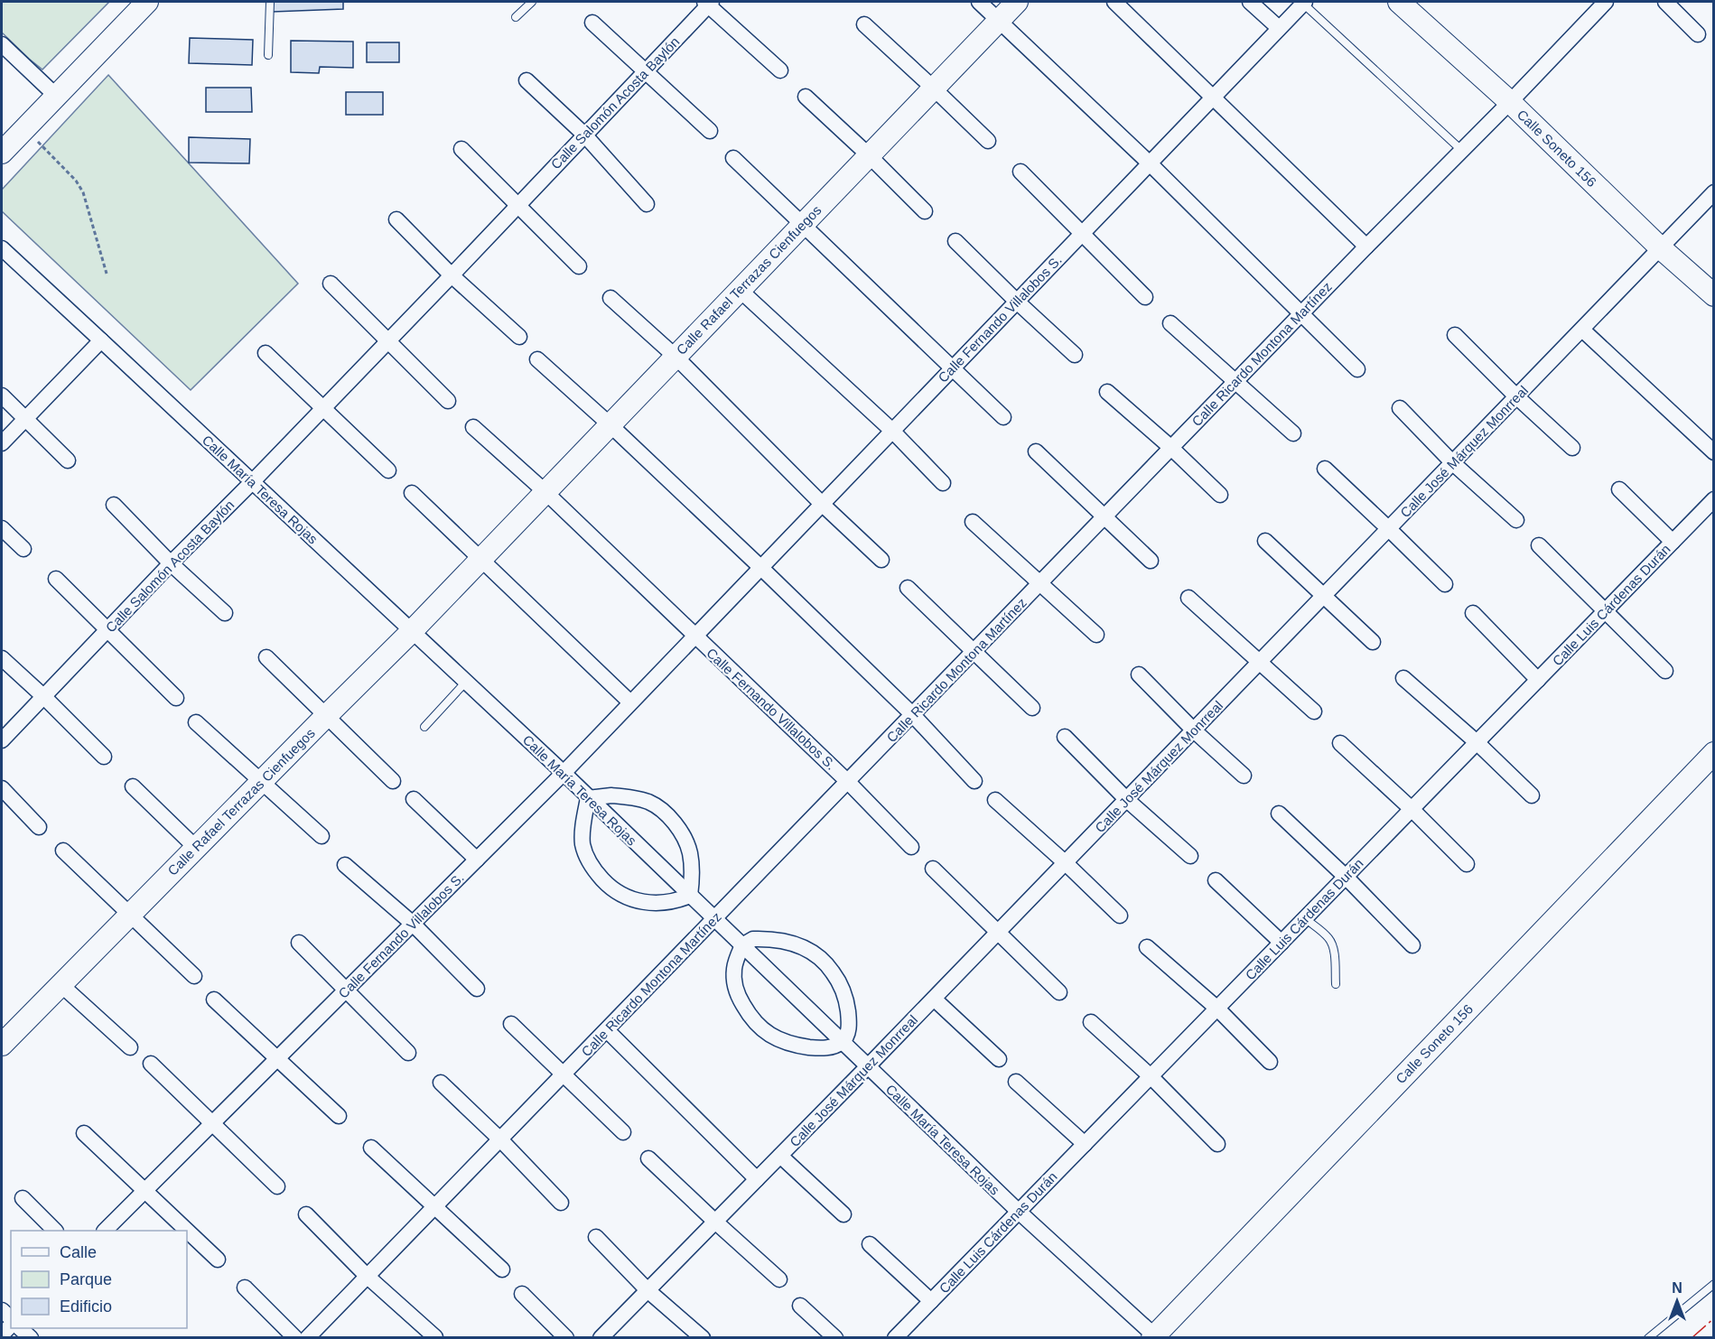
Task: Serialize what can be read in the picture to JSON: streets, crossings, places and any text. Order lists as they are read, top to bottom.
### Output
{
  "streets": {
    "street": [
      "Calle Salomón Acosta Baylón",
      "Calle Soneto 156",
      "Calle Rafael Terrazas Cienfuegos",
      "Calle Fernando Villalobos S.",
      "Calle Ricardo Montona Martínez",
      "Calle José Márquez Monrreal",
      "Calle María Teresa Rojas",
      "Calle Luis Cárdenas Durán"
    ]
  },
  "crossings": [
    ["Calle Salomón Acosta Baylón", "Calle María Teresa Rojas"],
    ["Calle Soneto 156", "Calle Ricardo Montona Martínez"],
    ["Calle Soneto 156", "Calle José Márquez Monrreal"],
    ["Calle Soneto 156", "Calle María Teresa Rojas"],
    ["Calle Rafael Terrazas Cienfuegos", "Calle Fernando Villalobos S."],
    ["Calle Rafael Terrazas Cienfuegos", "Calle María Teresa Rojas"],
    ["Calle Fernando Villalobos S.", "Calle Ricardo Montona Martínez"],
    ["Calle Fernando Villalobos S.", "Calle María Teresa Rojas"],
    ["Calle Ricardo Montona Martínez", "Calle María Teresa Rojas"],
    ["Calle José Márquez Monrreal", "Calle María Teresa Rojas"],
    ["Calle María Teresa Rojas", "Calle Luis Cárdenas Durán"]
  ],
  "legend": ["Calle", "Parque", "Edificio"],
  "north": "top"
}
